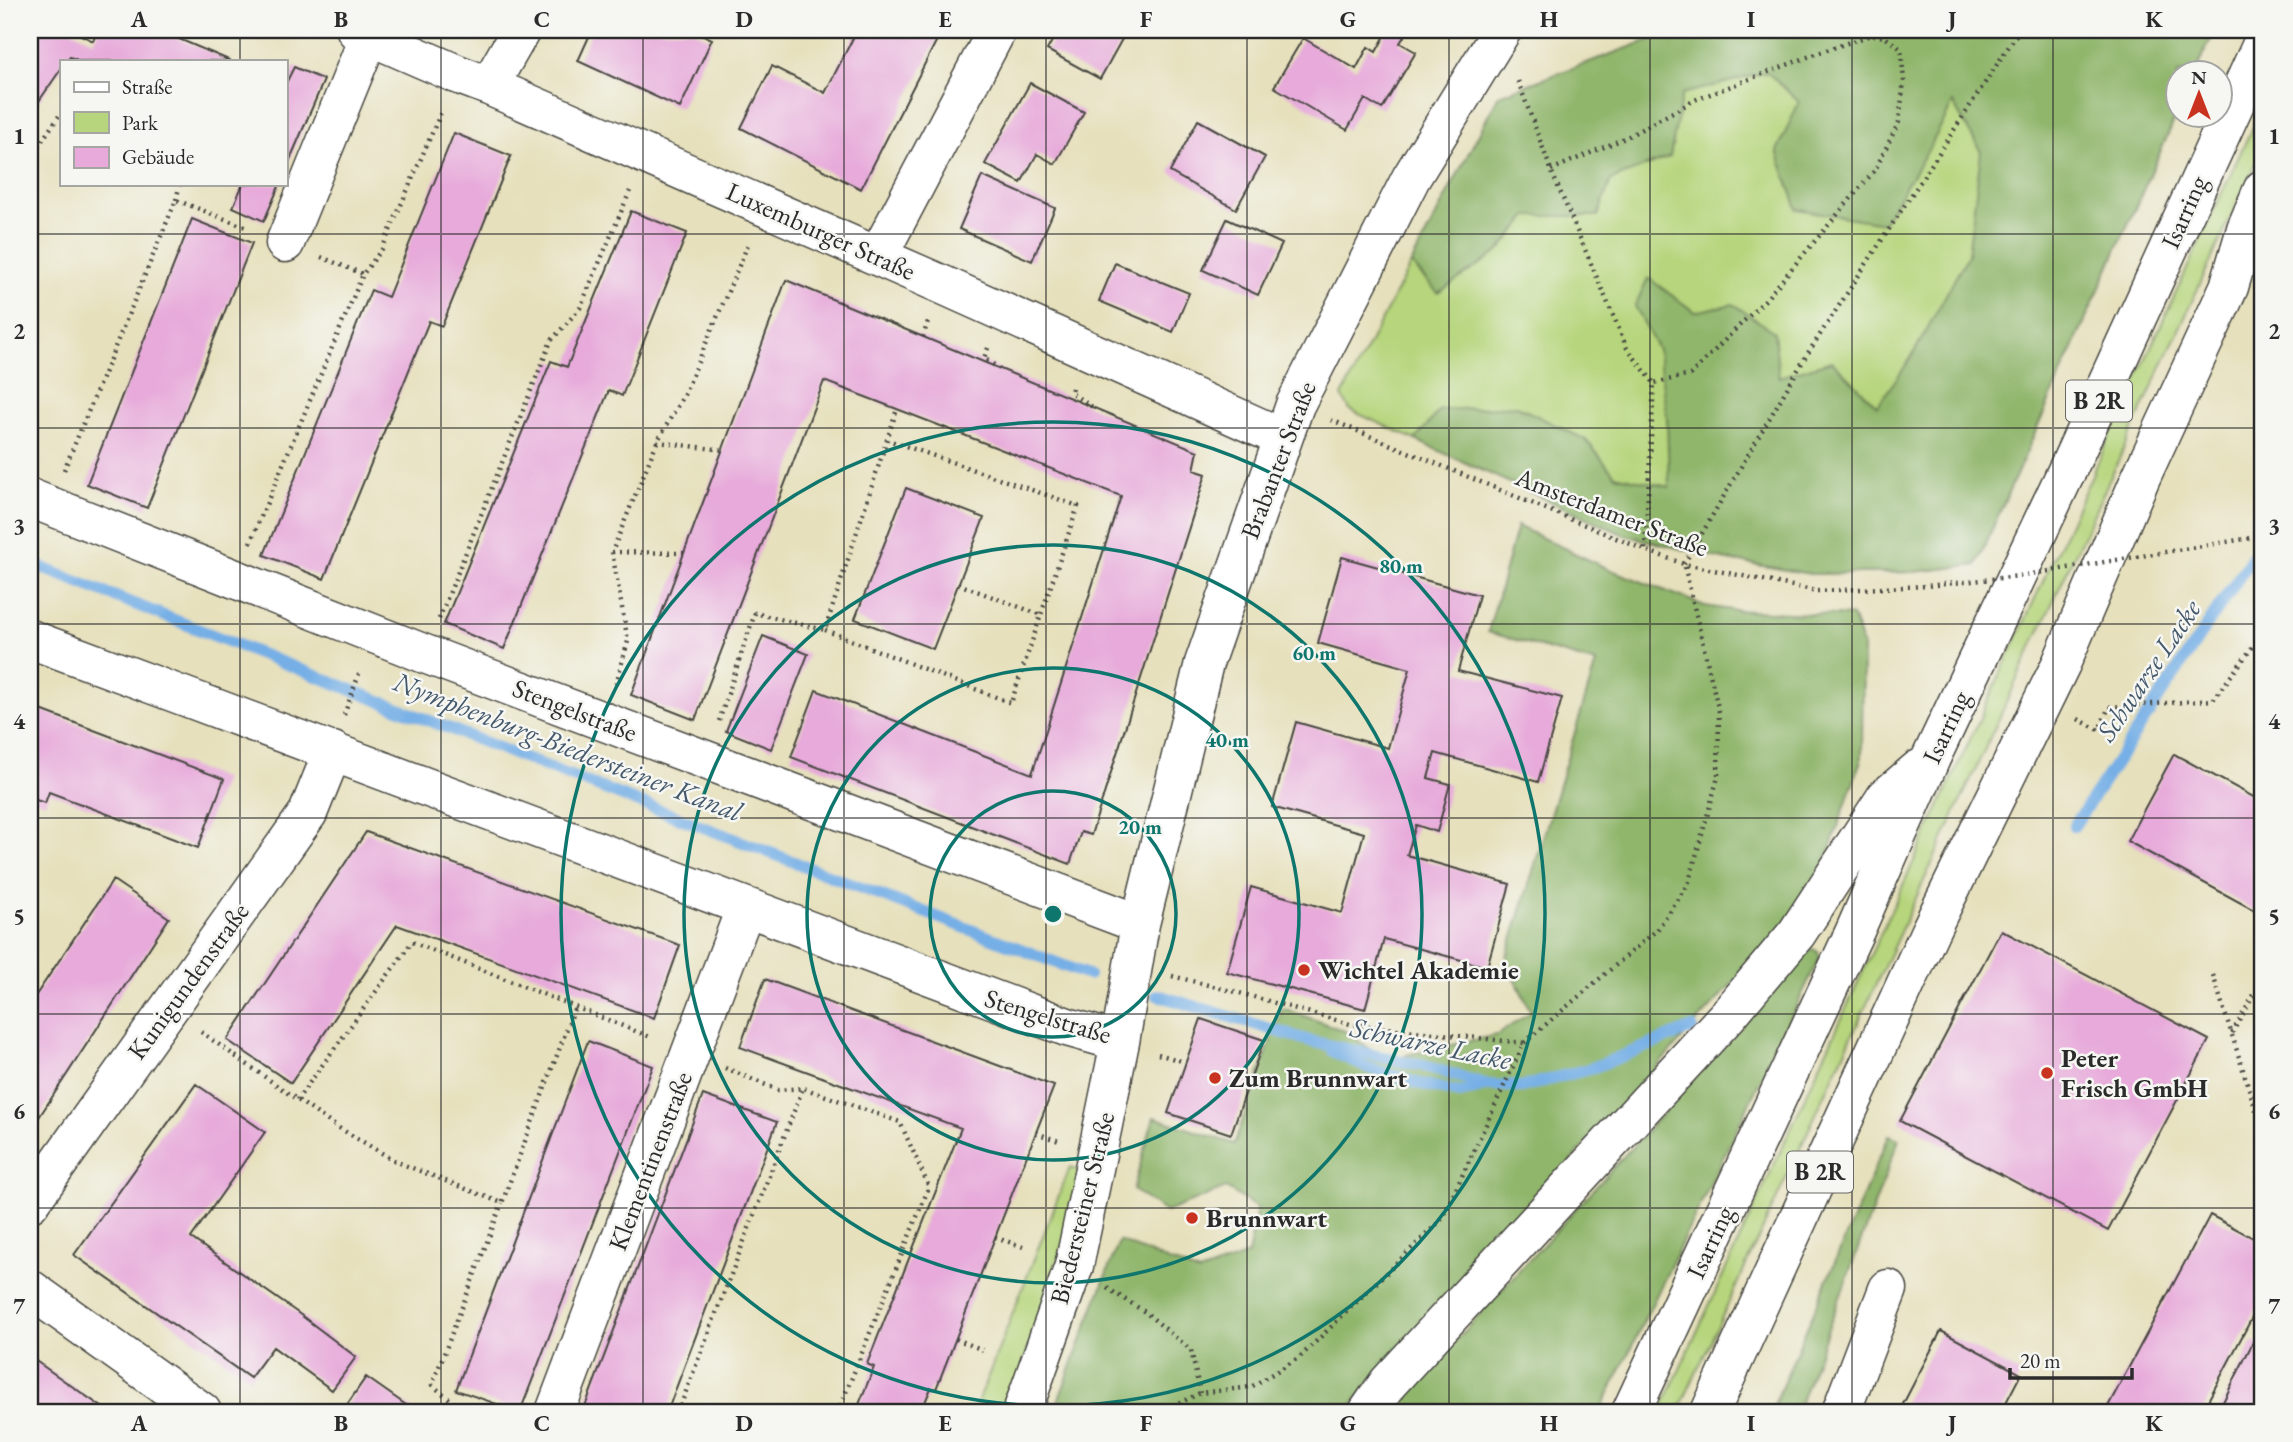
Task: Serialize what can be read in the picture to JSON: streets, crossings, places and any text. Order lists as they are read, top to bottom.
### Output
{
  "streets": {
    "main road": [
      "Isarring",
      "Luxemburger Straße",
      "B 2R",
      "Brabanter Straße",
      "Stengelstraße",
      "Kunigundenstraße",
      "Klementinenstraße",
      "Biedersteiner Straße"
    ],
    "path": ["Amsterdamer Straße"]
  },
  "crossings": [
    ["Luxemburger Straße", "Brabanter Straße"],
    ["Luxemburger Straße", "Amsterdamer Straße"],
    ["Brabanter Straße", "Amsterdamer Straße"],
    ["Brabanter Straße", "Stengelstraße"],
    ["Stengelstraße", "Kunigundenstraße"],
    ["Stengelstraße", "Klementinenstraße"],
    ["Stengelstraße", "Biedersteiner Straße"]
  ],
  "water": ["Schwarze Lacke", "Nymphenburg-Biedersteiner Kanal"],
  "places": [
    "Wichtel Akademie",
    "Peter Frisch GmbH",
    "Zum Brunnwart",
    "Brunnwart"
  ],
  "legend": ["Straße", "Park", "Gebäude"],
  "scale_bar": "20 m",
  "north": "top",
  "grid": {
    "columns": [
      "A",
      "B",
      "C",
      "D",
      "E",
      "F",
      "G",
      "H",
      "I",
      "J",
      "K"
    ],
    "rows": [
      "1",
      "2",
      "3",
      "4",
      "5",
      "6",
      "7"
    ]
  },
  "rings": [
    "80 m",
    "60 m",
    "40 m",
    "20 m"
  ]
}
